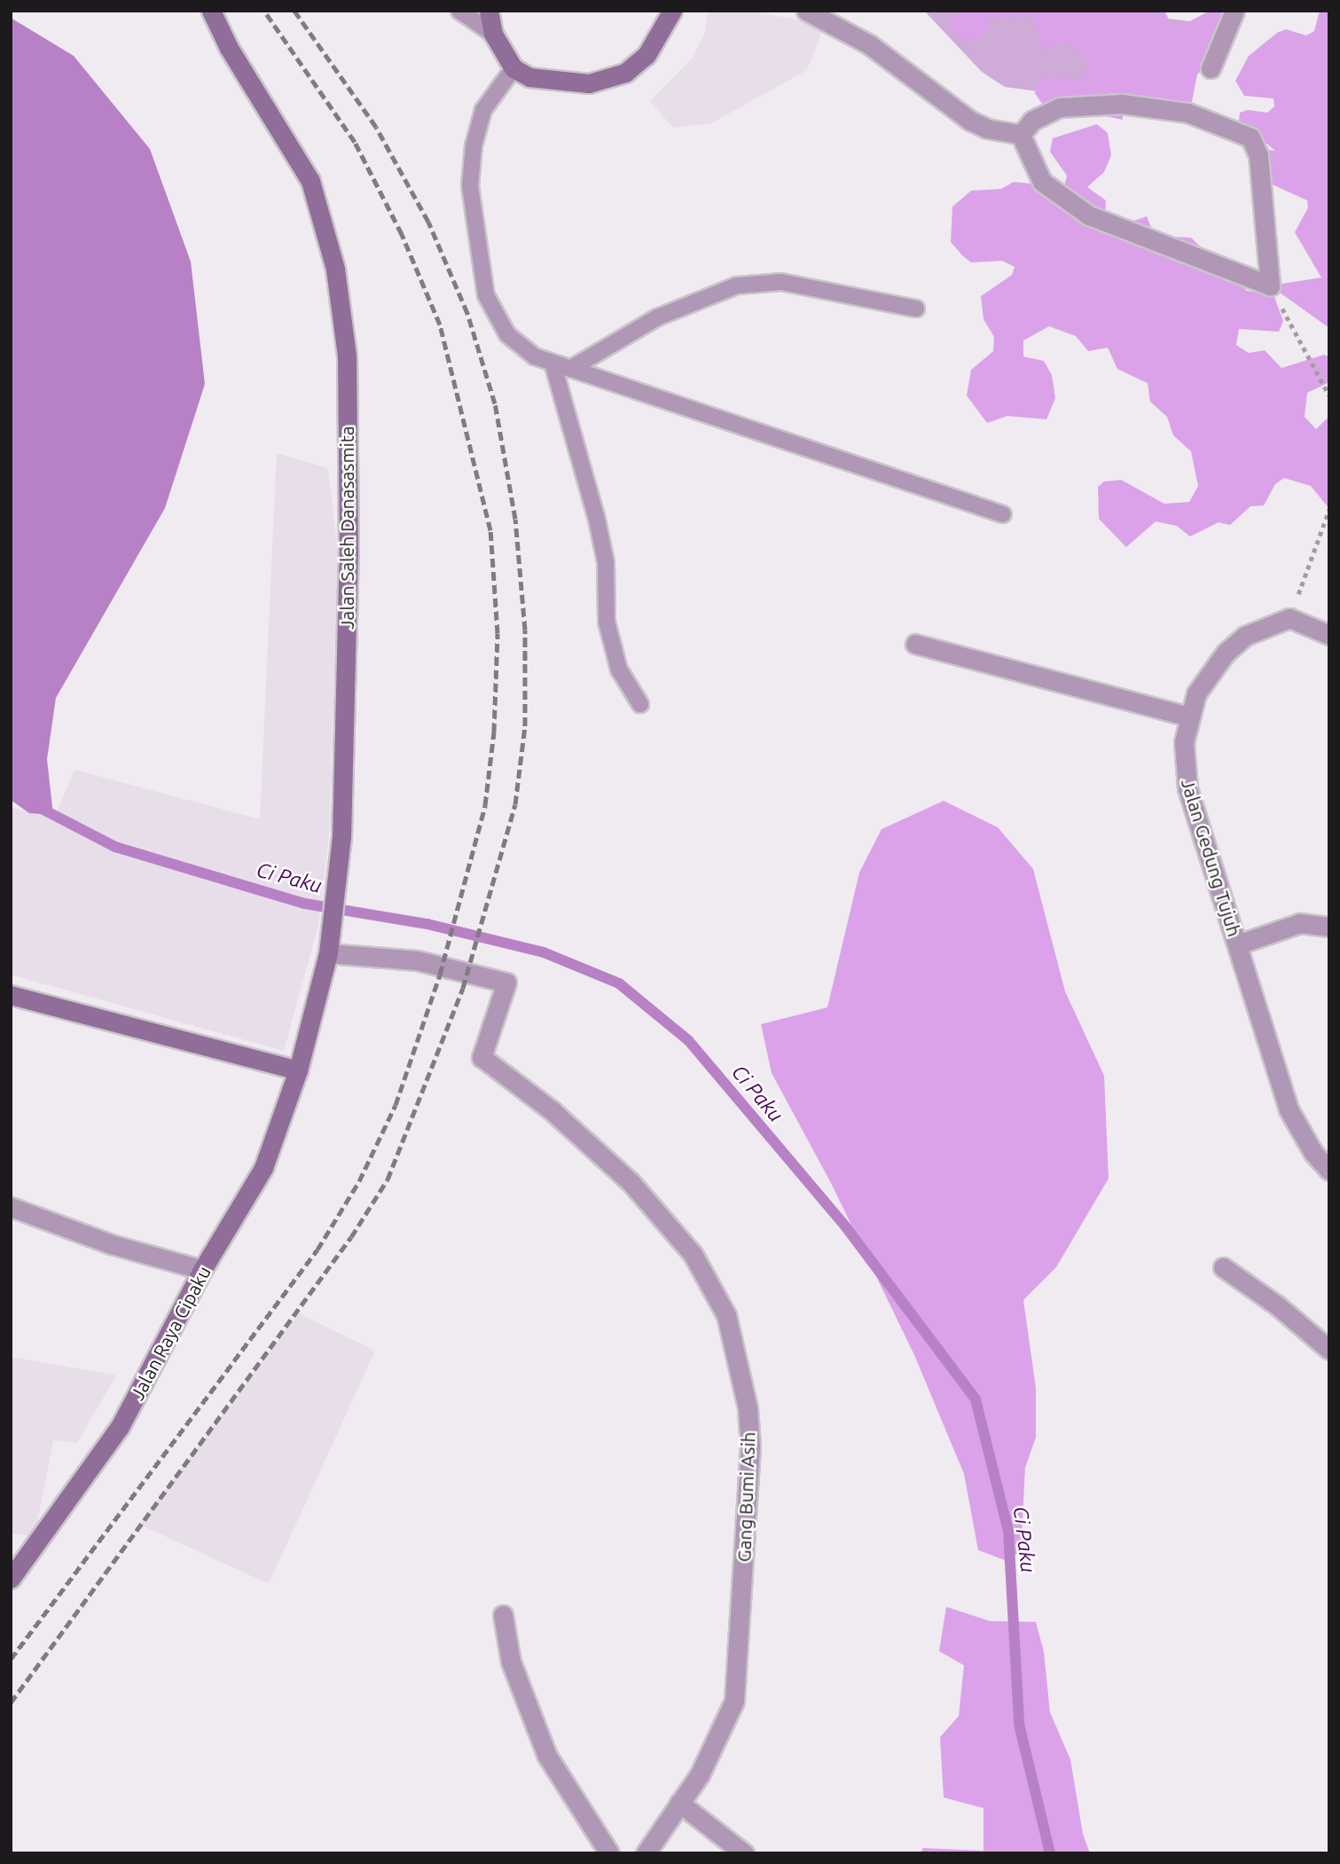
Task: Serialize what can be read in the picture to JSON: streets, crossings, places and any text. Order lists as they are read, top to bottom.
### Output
{
  "streets": {
    "main road": ["Jalan Saleh Danasasmita", "Jalan Raya Cipaku"],
    "street": ["Jalan Gedung Tujuh", "Gang Bumi Asih"]
  },
  "crossings": [
    ["Jalan Saleh Danasasmita", "Jalan Raya Cipaku"],
    ["Jalan Saleh Danasasmita", "Gang Bumi Asih"]
  ],
  "water": ["Ci Paku"]
}
